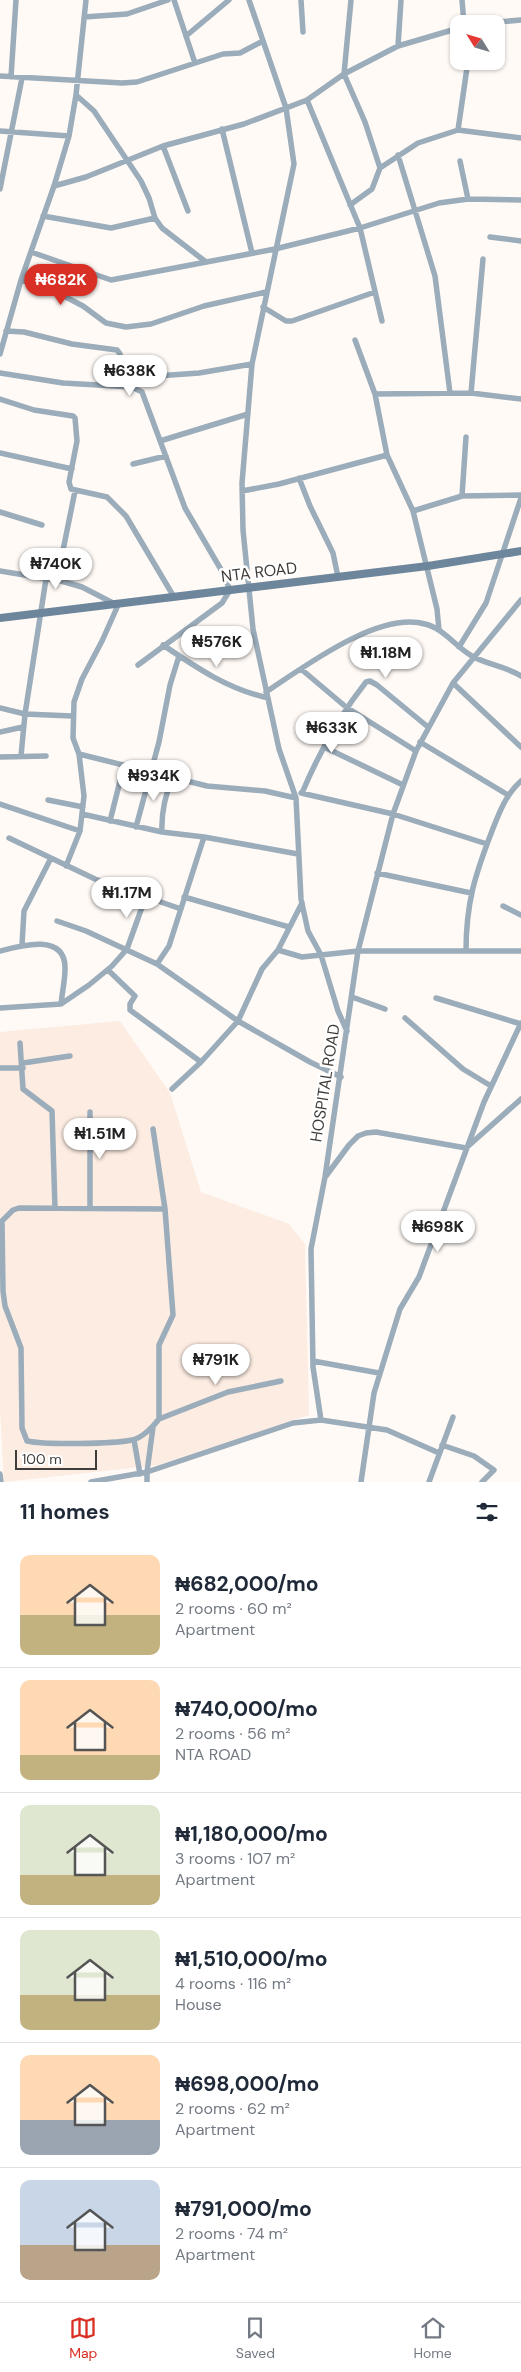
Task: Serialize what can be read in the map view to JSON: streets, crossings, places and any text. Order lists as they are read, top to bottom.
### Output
{
  "streets": {
    "street": ["NTA ROAD", "HOSPITAL ROAD"]
  },
  "scale_bar": "100 m",
  "north": "top left",
  "page": {
    "price": [
      "₦682K",
      "₦638K",
      "₦740K",
      "₦576K",
      "₦1.18M",
      "₦633K",
      "₦934K",
      "₦1.17M",
      "₦1.51M",
      "₦698K",
      "₦791K"
    ],
    "scale": "100 m",
    "heading": "11 homes",
    "list": [
      {
        "name": "₦682,000/mo",
        "note": "2 rooms · 60 m² · Apartment"
      },
      {
        "name": "₦740,000/mo",
        "note": "2 rooms · 56 m² · NTA ROAD"
      },
      {
        "name": "₦1,180,000/mo",
        "note": "3 rooms · 107 m² · Apartment"
      },
      {
        "name": "₦1,510,000/mo",
        "note": "4 rooms · 116 m² · House"
      },
      {
        "name": "₦698,000/mo",
        "note": "2 rooms · 62 m² · Apartment"
      },
      {
        "name": "₦791,000/mo",
        "note": "2 rooms · 74 m² · Apartment"
      }
    ],
    "tabs": ["Map", "Saved", "Home"]
  }
}
